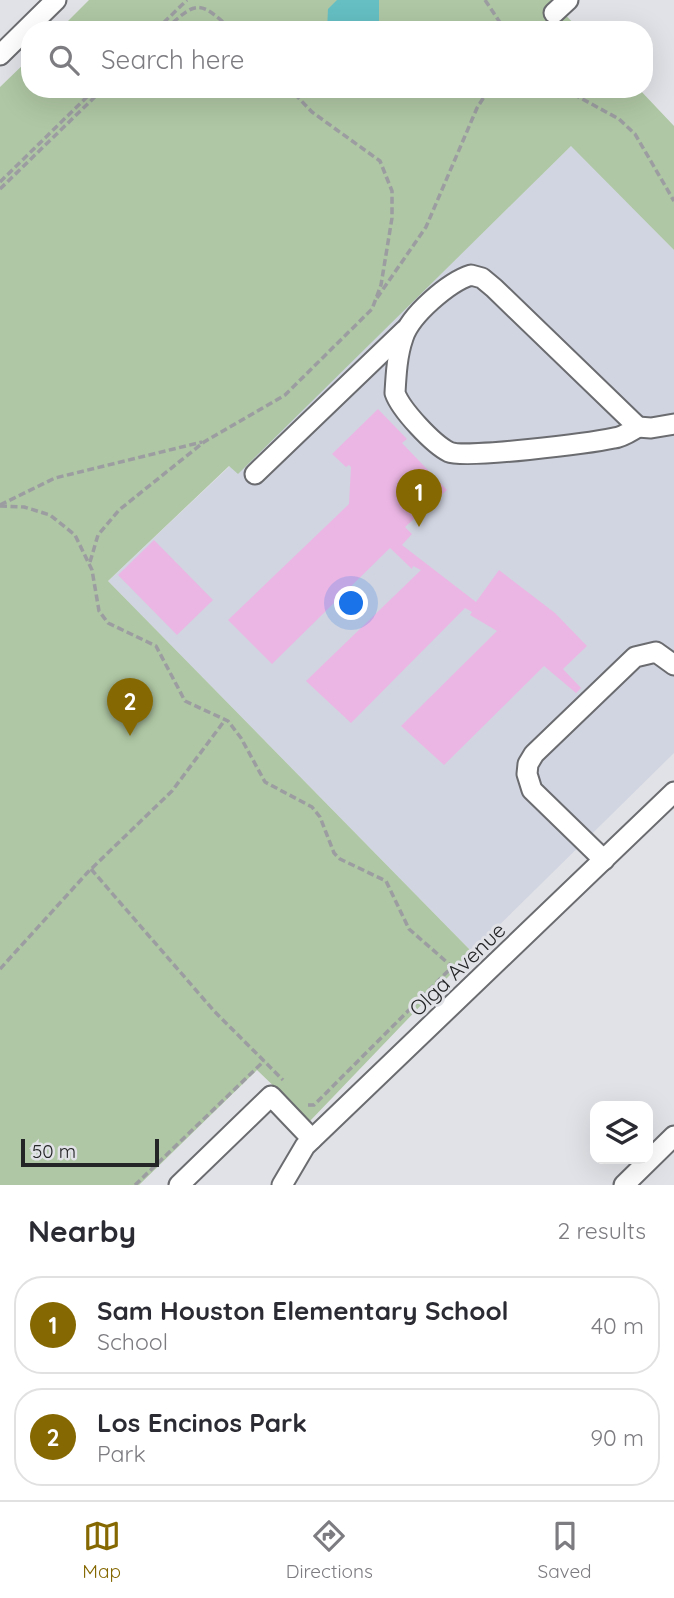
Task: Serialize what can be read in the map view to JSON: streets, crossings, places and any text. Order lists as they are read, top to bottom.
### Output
{
  "streets": {
    "street": ["Olga Avenue"]
  },
  "scale_bar": "50 m",
  "page": {
    "search": "Search here",
    "pins": ["1", "2"],
    "scale": "50 m",
    "heading": ["Nearby", "2 results"],
    "list": [
      {
        "mark": "1",
        "name": "Sam Houston Elementary School",
        "note": "School",
        "value": "40 m"
      },
      {
        "mark": "2",
        "name": "Los Encinos Park",
        "note": "Park",
        "value": "90 m"
      }
    ],
    "nav": ["Map", "Directions", "Saved"]
  }
}
